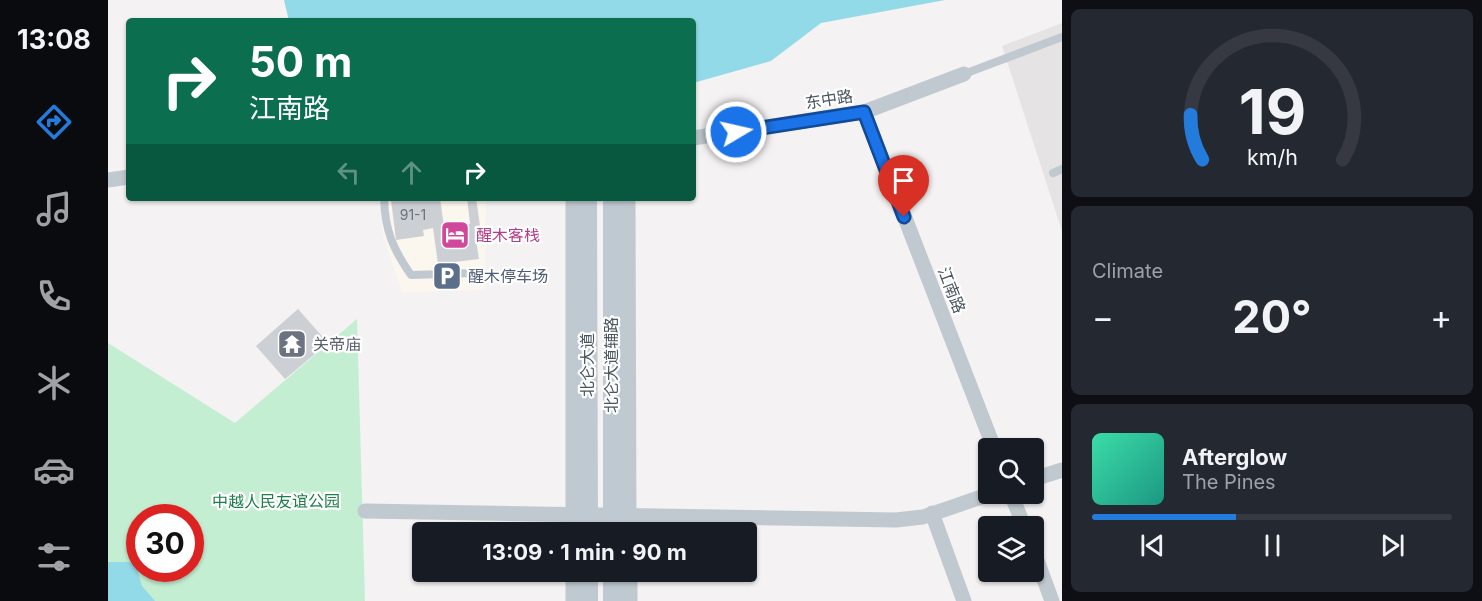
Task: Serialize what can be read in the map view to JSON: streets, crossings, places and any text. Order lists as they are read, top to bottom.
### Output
{
  "streets": {
    "main road": ["北仑大道"],
    "street": ["东中路", "江南路", "北仑大道辅路"]
  },
  "crossings": [
    ["东中路", "江南路"]
  ],
  "parks": ["中越人民友谊公园"],
  "places": {
    "hotel": ["醒木客栈"],
    "parking": ["醒木停车场"],
    "temple": ["关帝庙"]
  },
  "house_numbers": ["91-1"],
  "page": {
    "tabs": "13:08",
    "turn": ["50 m", "江南路"],
    "tile": "Climate",
    "heat": ["−", "20°", "+"],
    "song": ["Afterglow", "The Pines"],
    "limit": "30",
    "trip": "13:09 · 1 min · 90 m",
    "gauge": ["19", "km/h"]
  }
}
